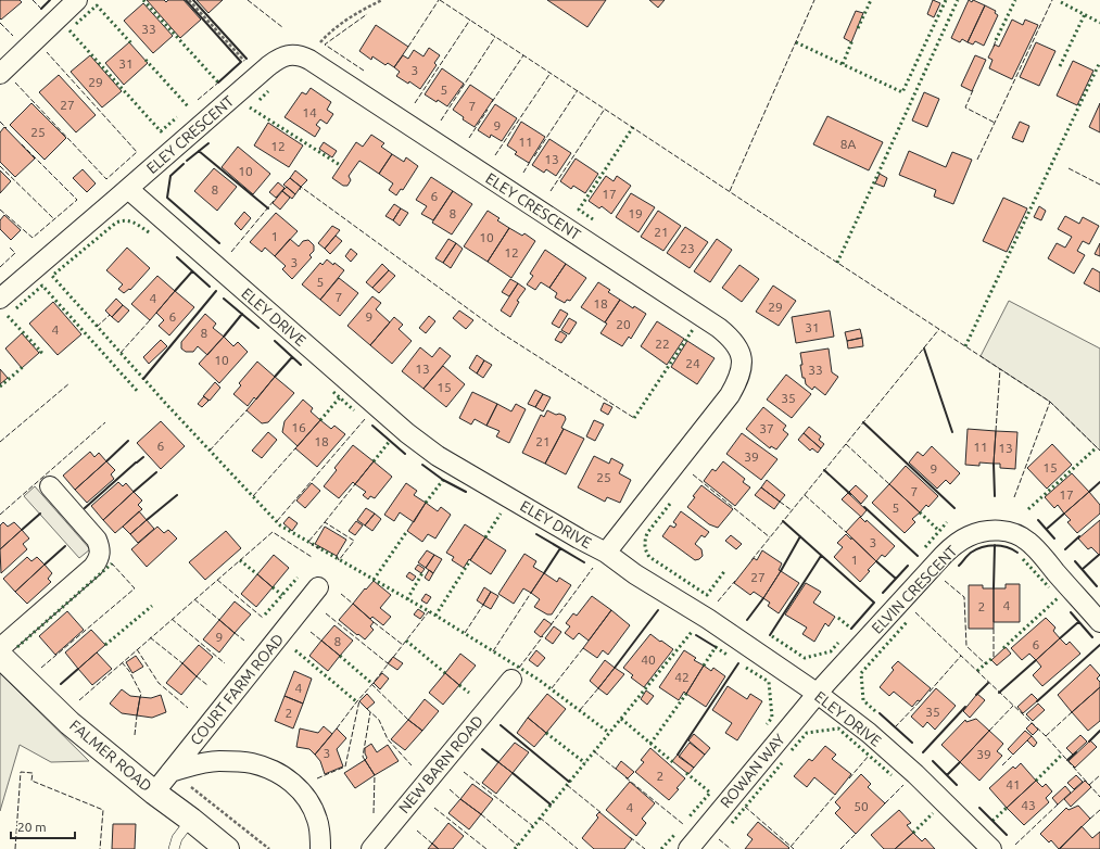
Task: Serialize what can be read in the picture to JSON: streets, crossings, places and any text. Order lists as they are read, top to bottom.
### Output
{
  "streets": {
    "main road": ["FALMER ROAD"],
    "street": [
      "ELEY CRESCENT",
      "ELEY DRIVE",
      "ELVIN CRESCENT",
      "COURT FARM ROAD",
      "NEW BARN ROAD",
      "ROWAN WAY"
    ]
  },
  "crossings": [
    ["ELEY CRESCENT", "ELEY DRIVE"],
    ["ELEY DRIVE", "ELVIN CRESCENT"],
    ["ELEY DRIVE", "ROWAN WAY"],
    ["ELVIN CRESCENT", "ROWAN WAY"],
    ["COURT FARM ROAD", "FALMER ROAD"]
  ],
  "house_numbers": [
    "33",
    "31",
    "3",
    "29",
    "5",
    "27",
    "7",
    "14",
    "9",
    "25",
    "11",
    "8A",
    "12",
    "13",
    "10",
    "8",
    "17",
    "6",
    "8",
    "19",
    "21",
    "1",
    "10",
    "23",
    "12",
    "3",
    "5",
    "7",
    "4",
    "18",
    "29",
    "6",
    "9",
    "20",
    "31",
    "4",
    "8",
    "22",
    "10",
    "24",
    "13",
    "33",
    "15",
    "35",
    "16",
    "37",
    "18",
    "21",
    "6",
    "11",
    "13",
    "39",
    "15",
    "9",
    "25",
    "7",
    "17",
    "5",
    "3",
    "1",
    "27",
    "4",
    "2",
    "9",
    "8",
    "6",
    "40",
    "42",
    "4",
    "35",
    "2",
    "3",
    "39",
    "2",
    "41",
    "43",
    "50",
    "4"
  ],
  "scale_bar": "20 m"
}
